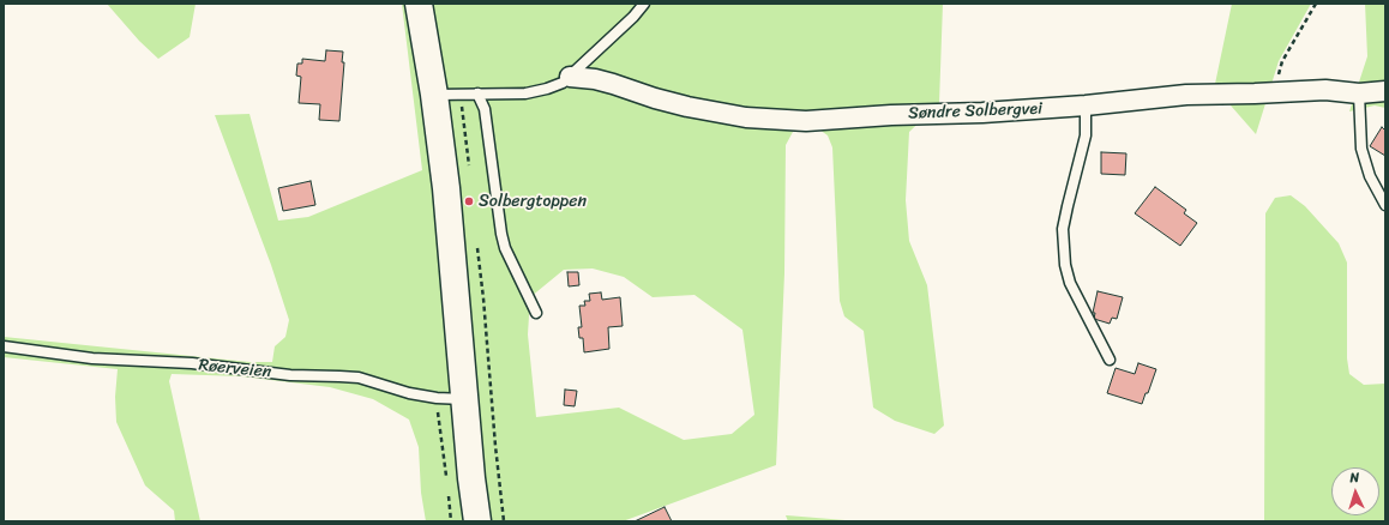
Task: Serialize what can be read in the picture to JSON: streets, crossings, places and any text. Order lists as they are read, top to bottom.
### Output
{
  "streets": {
    "street": ["Søndre Solbergvei"],
    "lane": ["Røerveien"]
  },
  "places": ["Solbergtoppen"],
  "north": "top"
}
